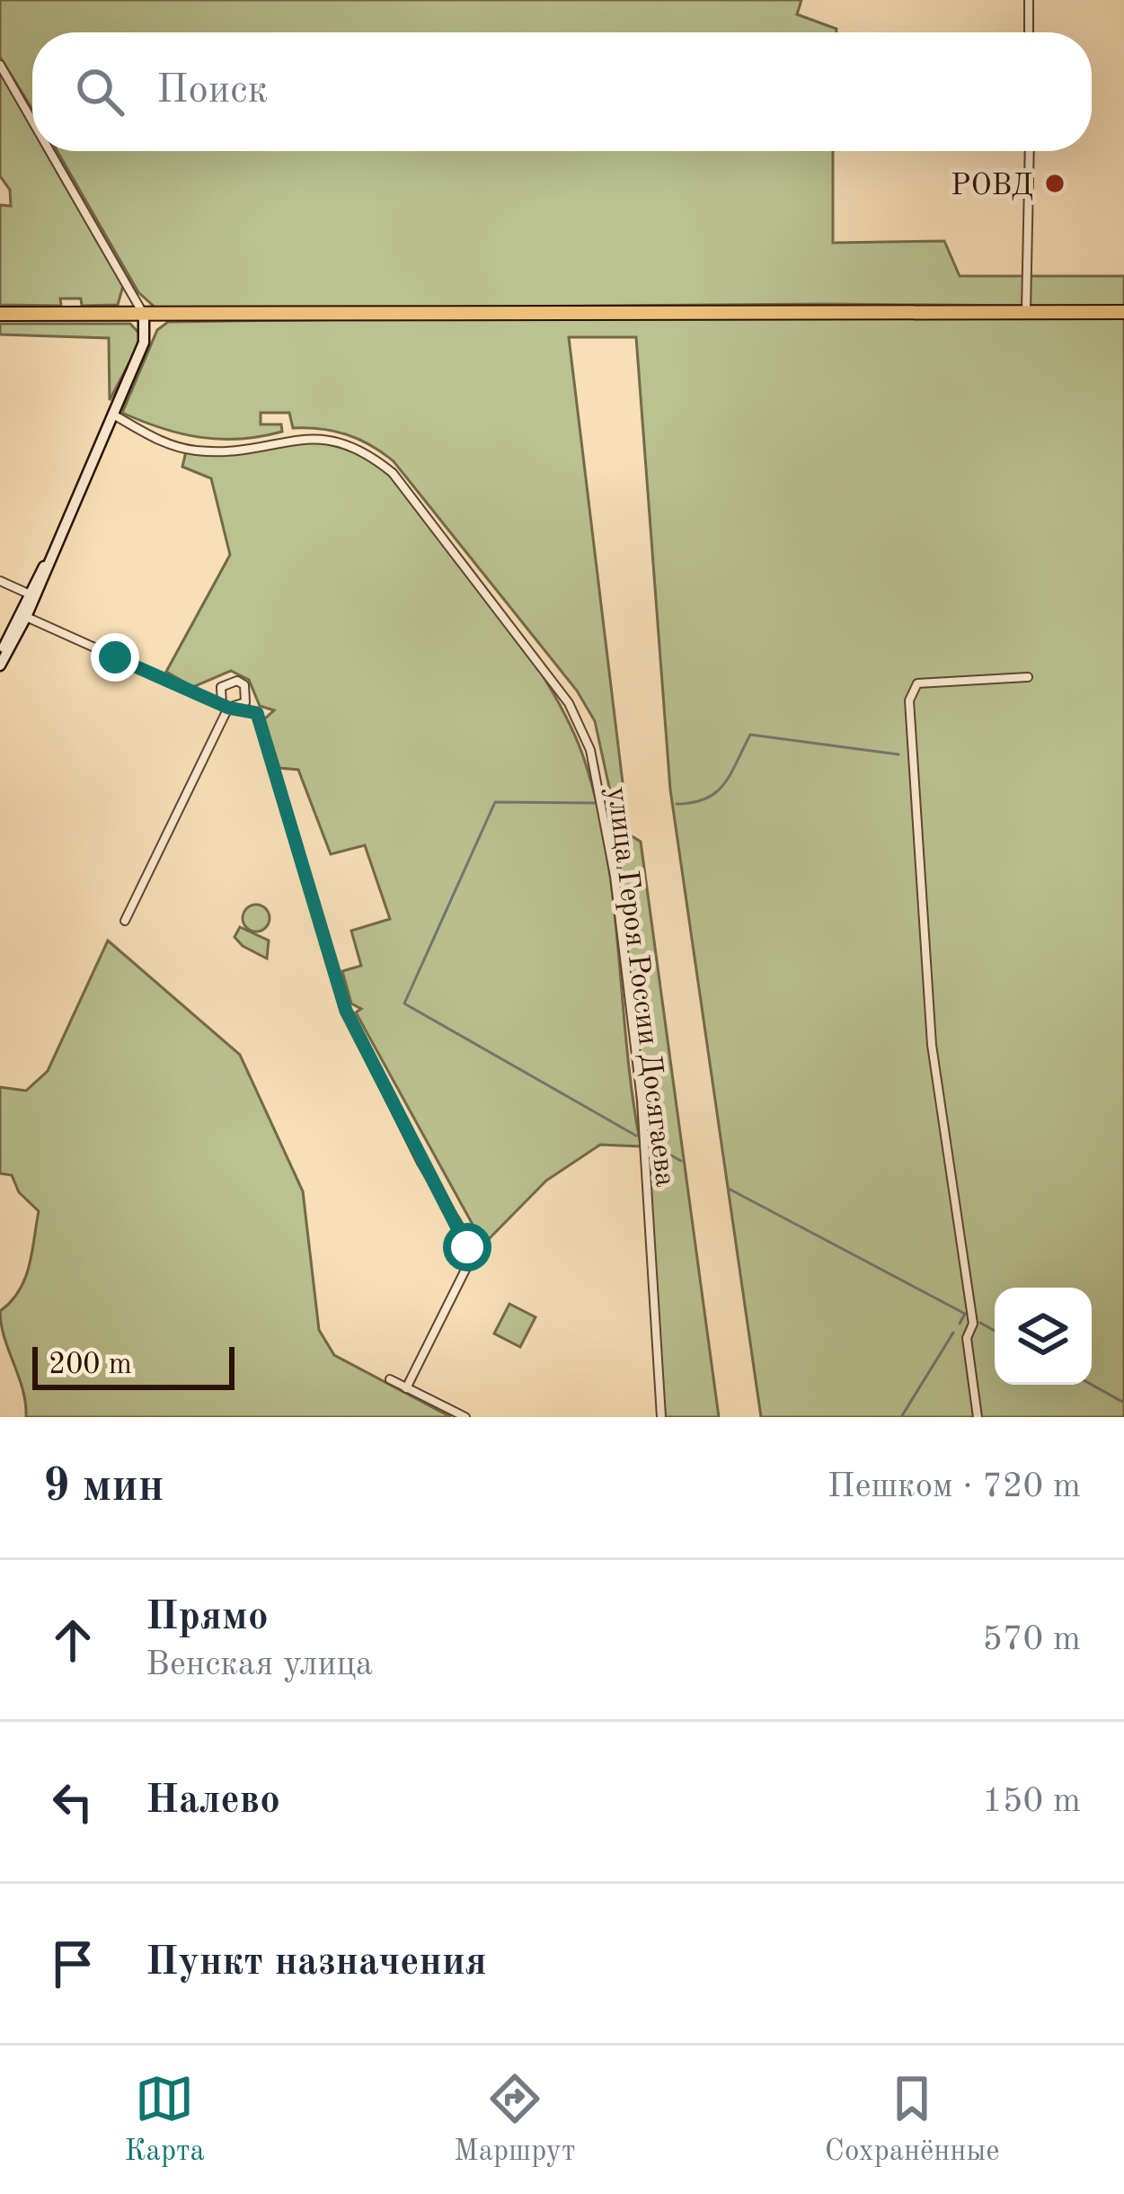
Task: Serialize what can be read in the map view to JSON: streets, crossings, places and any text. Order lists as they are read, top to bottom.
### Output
{
  "streets": {
    "street": ["улица Героя России Досягаева"]
  },
  "places": ["РОВД"],
  "scale_bar": "200 m",
  "page": {
    "search": "Поиск",
    "scale": "200 m",
    "heading": ["9 мин", "Пешком · 720 m"],
    "list": [
      ["Прямо", "Венская улица", "570 m"],
      ["Налево", "150 m"],
      "Пункт назначения"
    ],
    "nav": ["Карта", "Маршрут", "Сохранённые"]
  }
}
